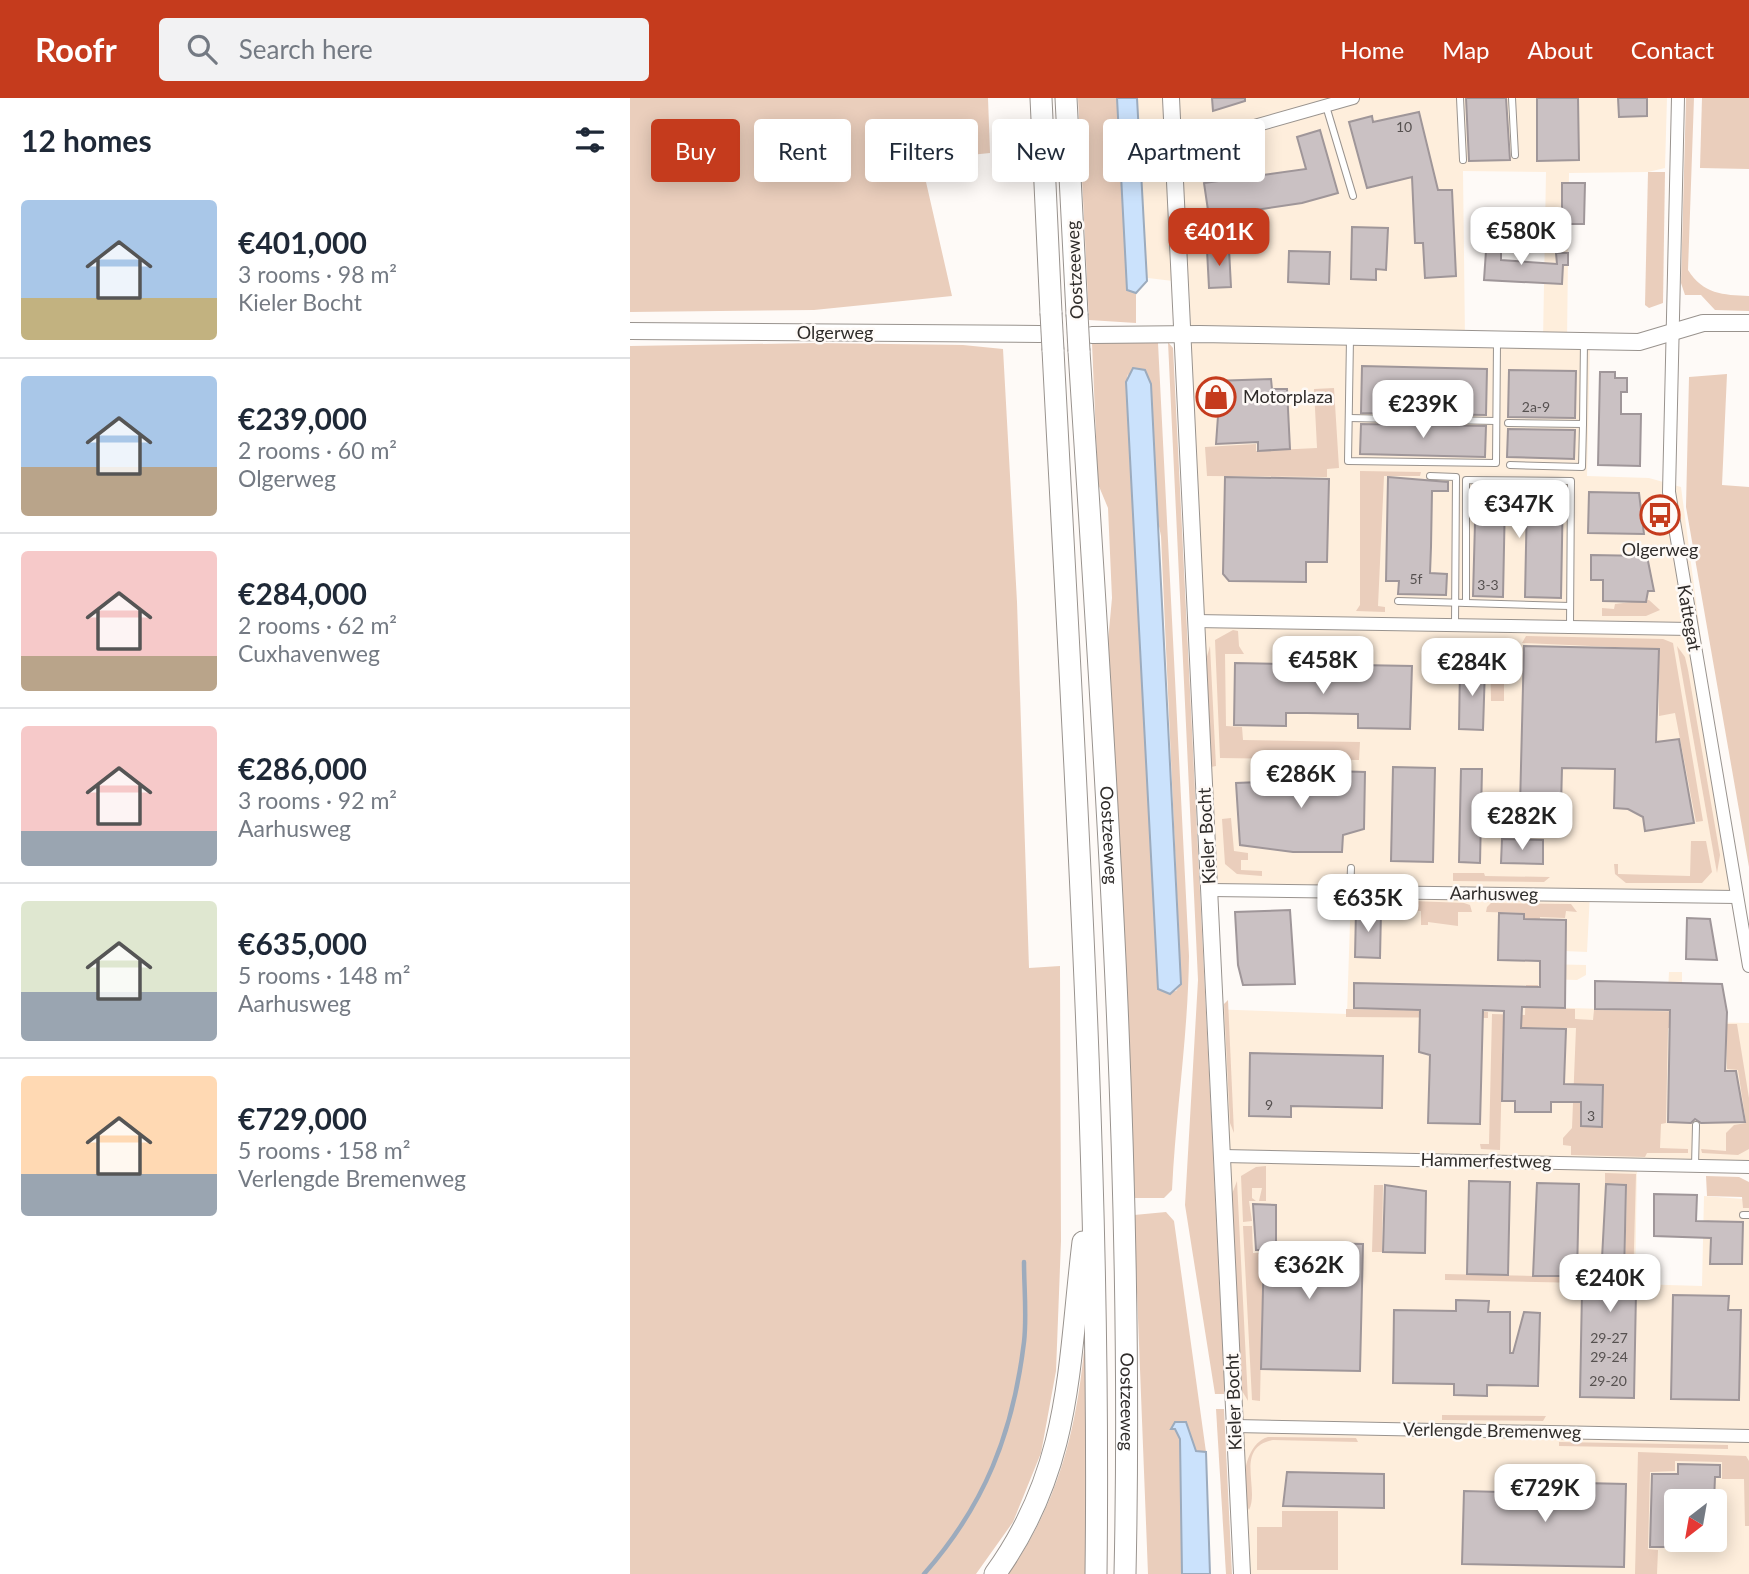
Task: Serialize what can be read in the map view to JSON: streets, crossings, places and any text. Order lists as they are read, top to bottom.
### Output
{
  "streets": {
    "highway": ["Oostzeeweg"],
    "street": [
      "Olgerweg",
      "Kattegat",
      "Kieler Bocht",
      "Aarhusweg",
      "Hammerfestweg",
      "Verlengde Bremenweg"
    ]
  },
  "crossings": [
    ["Oostzeeweg", "Olgerweg"],
    ["Kattegat", "Aarhusweg"],
    ["Kieler Bocht", "Aarhusweg"],
    ["Kieler Bocht", "Hammerfestweg"],
    ["Kieler Bocht", "Verlengde Bremenweg"]
  ],
  "places": {
    "shop": ["Motorplaza"],
    "bus stop": ["Olgerweg"]
  },
  "house_numbers": [
    "10",
    "2a-9",
    "5f",
    "3-3",
    "9",
    "3",
    "29-27",
    "29-24",
    "29-20"
  ],
  "north": "bottom left",
  "page": {
    "header": "Roofr",
    "search": "Search here",
    "nav": [
      "Home",
      "Map",
      "About",
      "Contact"
    ],
    "heading": "12 homes",
    "chip": [
      "Buy",
      "Rent",
      "Filters",
      "New",
      "Apartment"
    ],
    "list": [
      {
        "name": "€401,000",
        "note": "3 rooms · 98 m² · Kieler Bocht"
      },
      {
        "name": "€239,000",
        "note": "2 rooms · 60 m² · Olgerweg"
      },
      {
        "name": "€284,000",
        "note": "2 rooms · 62 m² · Cuxhavenweg"
      },
      {
        "name": "€286,000",
        "note": "3 rooms · 92 m² · Aarhusweg"
      },
      {
        "name": "€635,000",
        "note": "5 rooms · 148 m² · Aarhusweg"
      },
      {
        "name": "€729,000",
        "note": "5 rooms · 158 m² · Verlengde Bremenweg"
      }
    ],
    "price": [
      "€580K",
      "€401K",
      "€239K",
      "€347K",
      "€458K",
      "€284K",
      "€286K",
      "€282K",
      "€635K",
      "€362K",
      "€240K",
      "€729K"
    ]
  }
}
